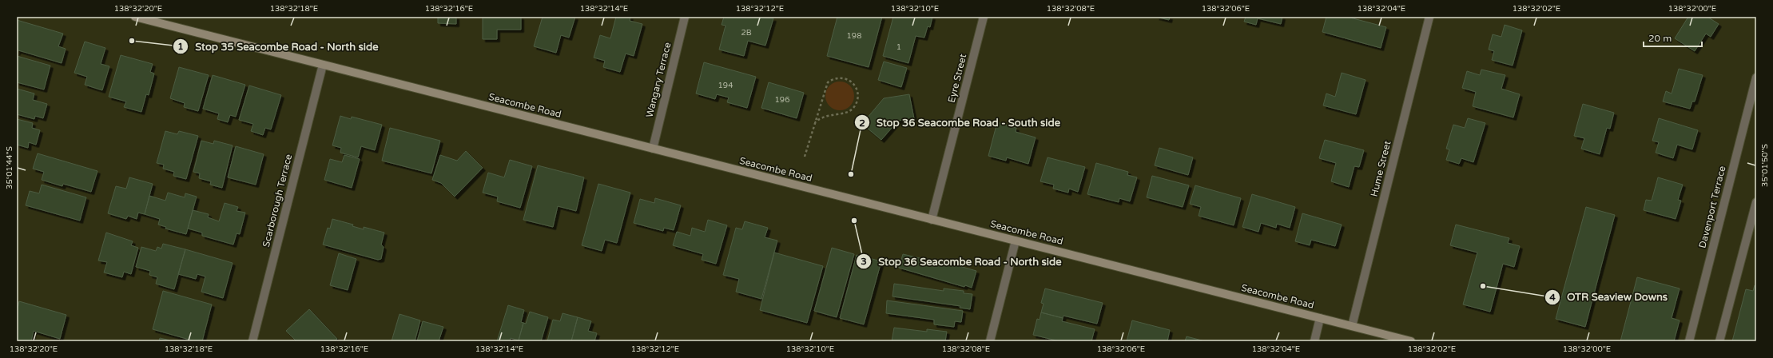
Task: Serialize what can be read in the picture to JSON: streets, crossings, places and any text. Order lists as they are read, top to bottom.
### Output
{
  "streets": {
    "main road": ["Seacombe Road"],
    "street": [
      "Eyre Street",
      "Wangary Terrace",
      "Hume Street",
      "Scarborough Terrace",
      "Davenport Terrace"
    ]
  },
  "crossings": [
    ["Eyre Street", "Seacombe Road"],
    ["Wangary Terrace", "Seacombe Road"],
    ["Seacombe Road", "Hume Street"],
    ["Seacombe Road", "Scarborough Terrace"]
  ],
  "places": [
    "Stop 35 Seacombe Road - North side",
    "Stop 36 Seacombe Road - South side",
    "Stop 36 Seacombe Road - North side",
    "OTR Seaview Downs"
  ],
  "house_numbers": [
    "2B",
    "198",
    "1",
    "194",
    "196"
  ],
  "scale_bar": "20 m",
  "coordinates": [
    "138°32'20\"E",
    "138°32'18\"E",
    "138°32'16\"E",
    "138°32'14\"E",
    "138°32'12\"E",
    "138°32'10\"E",
    "138°32'08\"E",
    "138°32'06\"E",
    "138°32'04\"E",
    "138°32'02\"E",
    "138°32'00\"E",
    "35°01'50\"S",
    "35°01'44\"S"
  ]
}
